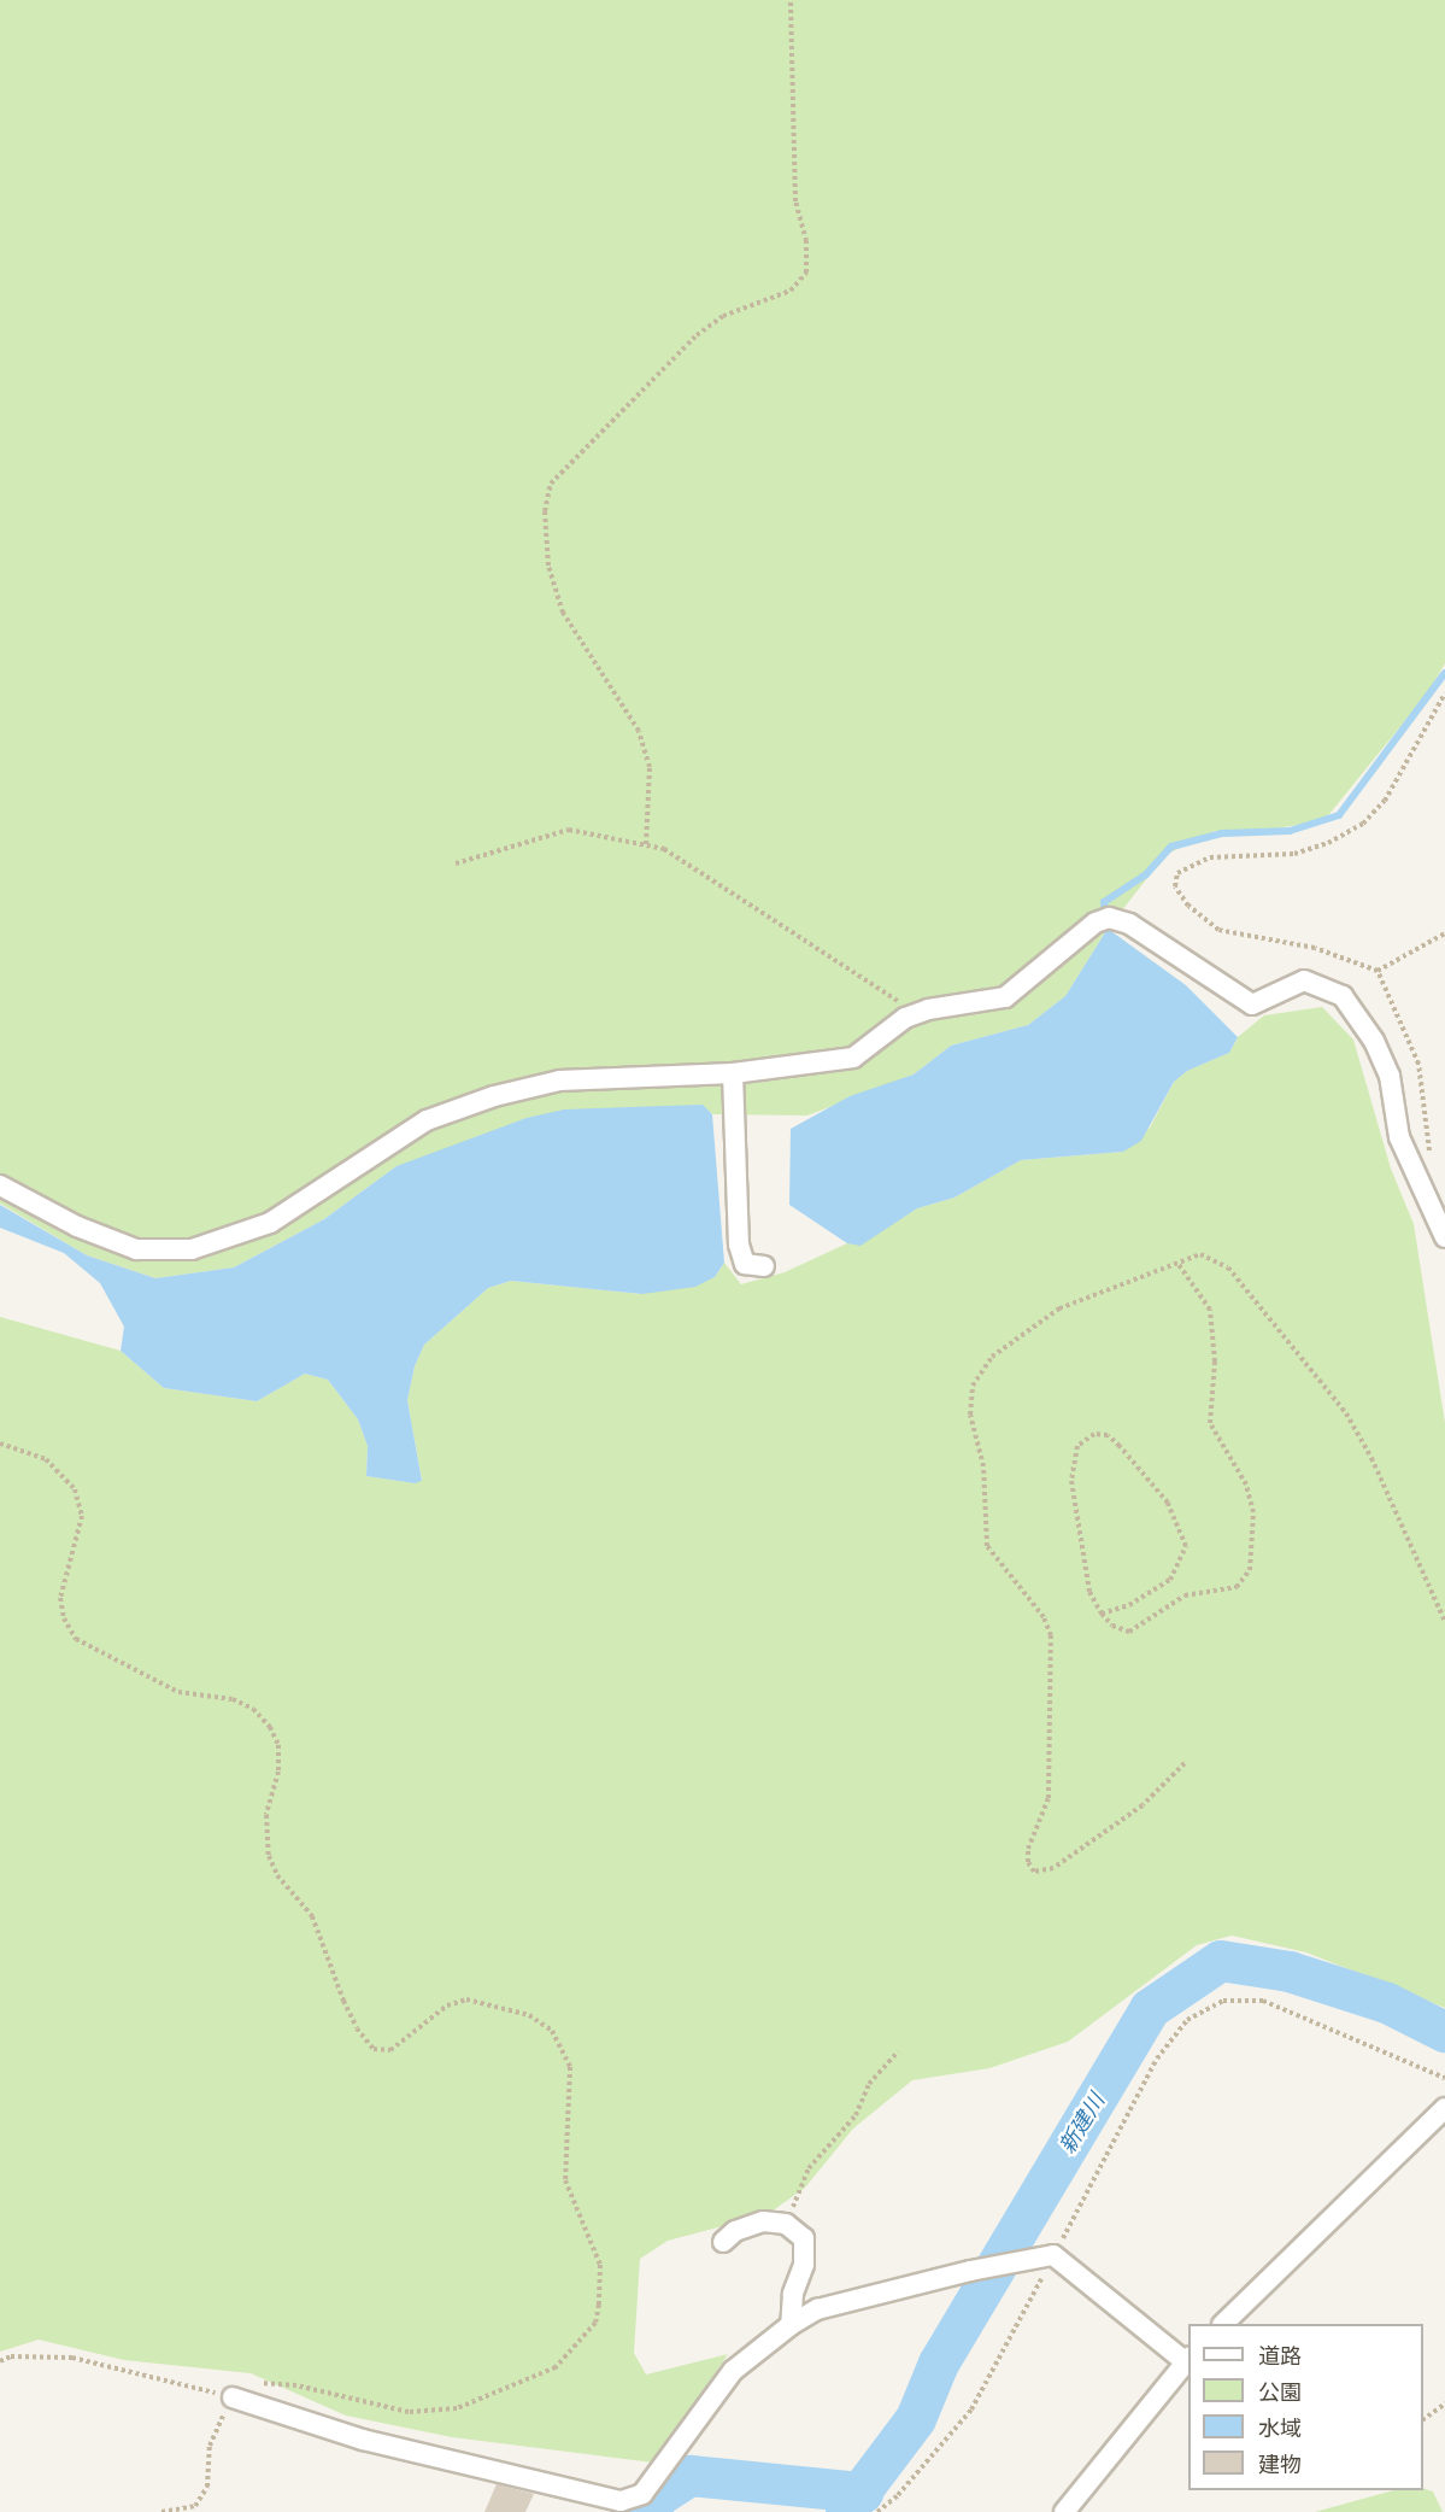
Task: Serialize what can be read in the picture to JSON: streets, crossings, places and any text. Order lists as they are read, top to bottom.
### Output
{
  "water": ["新建川"],
  "legend": [
    "道路",
    "公園",
    "水域",
    "建物"
  ]
}
